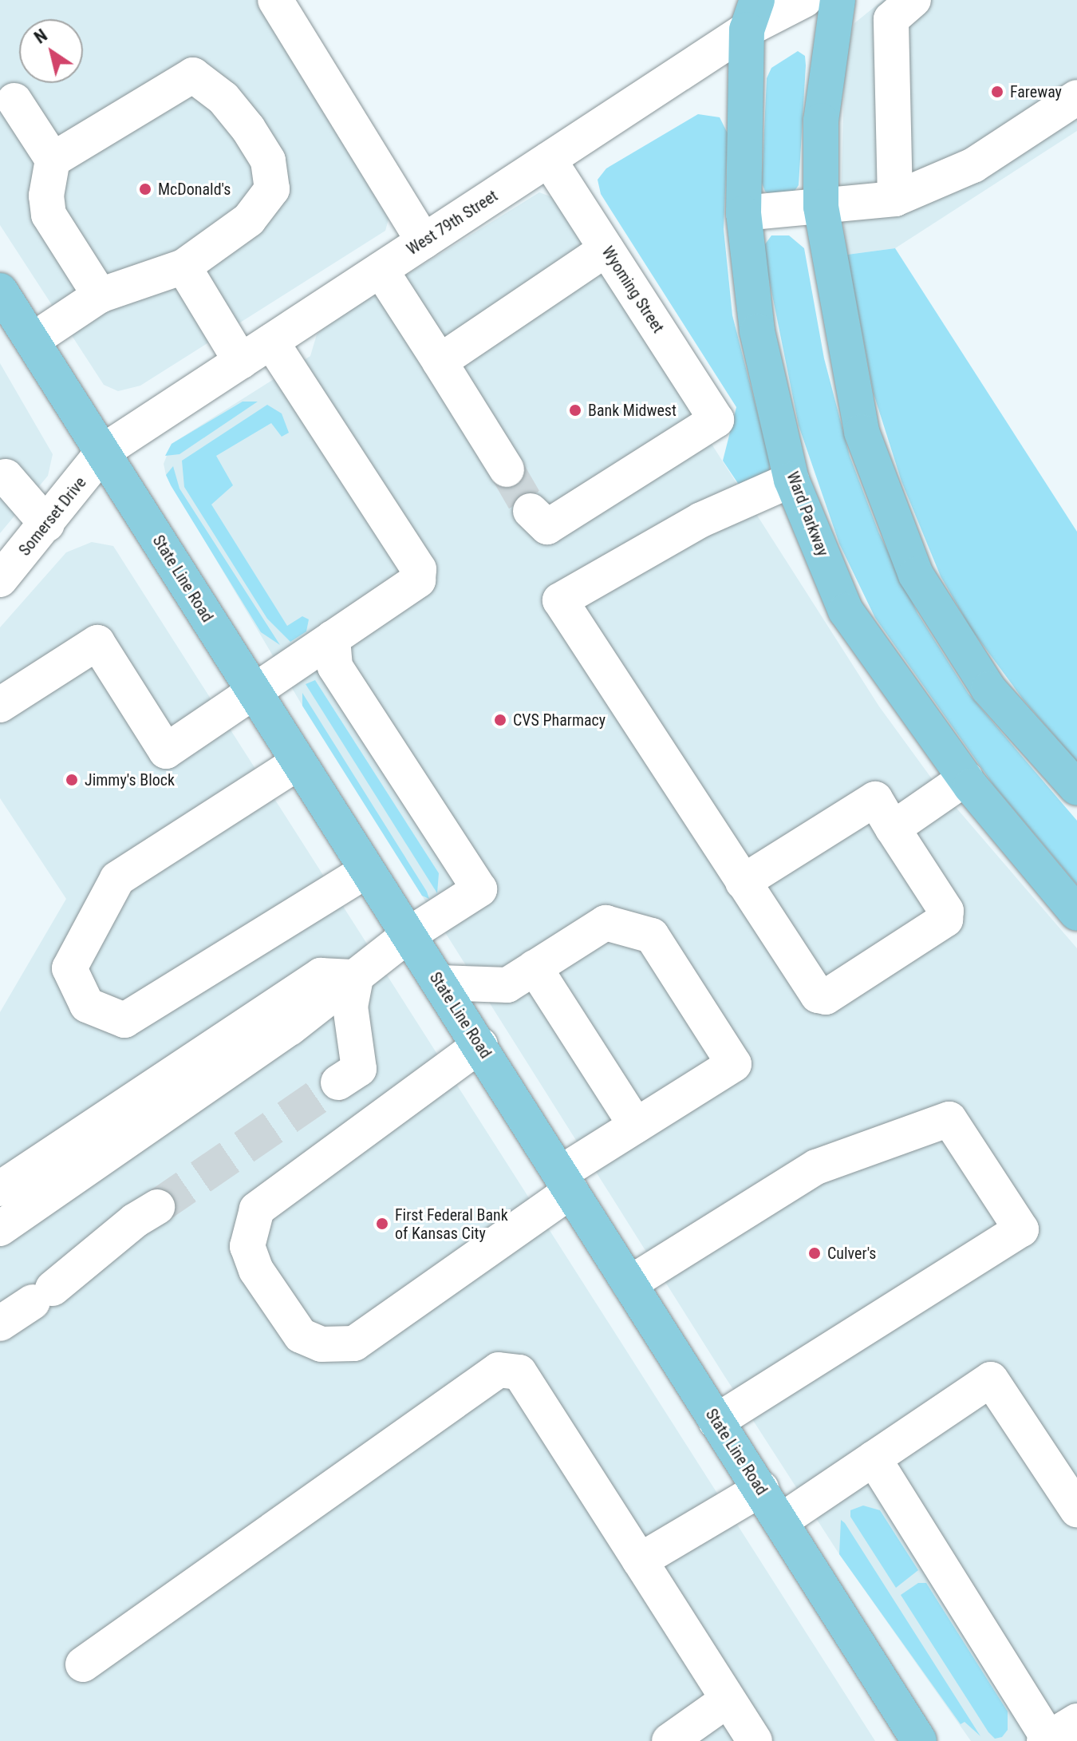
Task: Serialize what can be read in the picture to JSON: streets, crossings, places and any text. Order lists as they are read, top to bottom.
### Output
{
  "streets": {
    "main road": ["Ward Parkway", "State Line Road"],
    "street": ["West 79th Street", "Wyoming Street", "Somerset Drive"]
  },
  "crossings": [
    ["West 79th Street", "Wyoming Street"],
    ["West 79th Street", "Ward Parkway"],
    ["West 79th Street", "Somerset Drive"],
    ["West 79th Street", "State Line Road"],
    ["Somerset Drive", "State Line Road"]
  ],
  "places": [
    "Fareway",
    "McDonald's",
    "Bank Midwest",
    "CVS Pharmacy",
    "Jimmy's Block",
    "First Federal Bank of Kansas City",
    "Culver's"
  ],
  "north": "top left"
}
